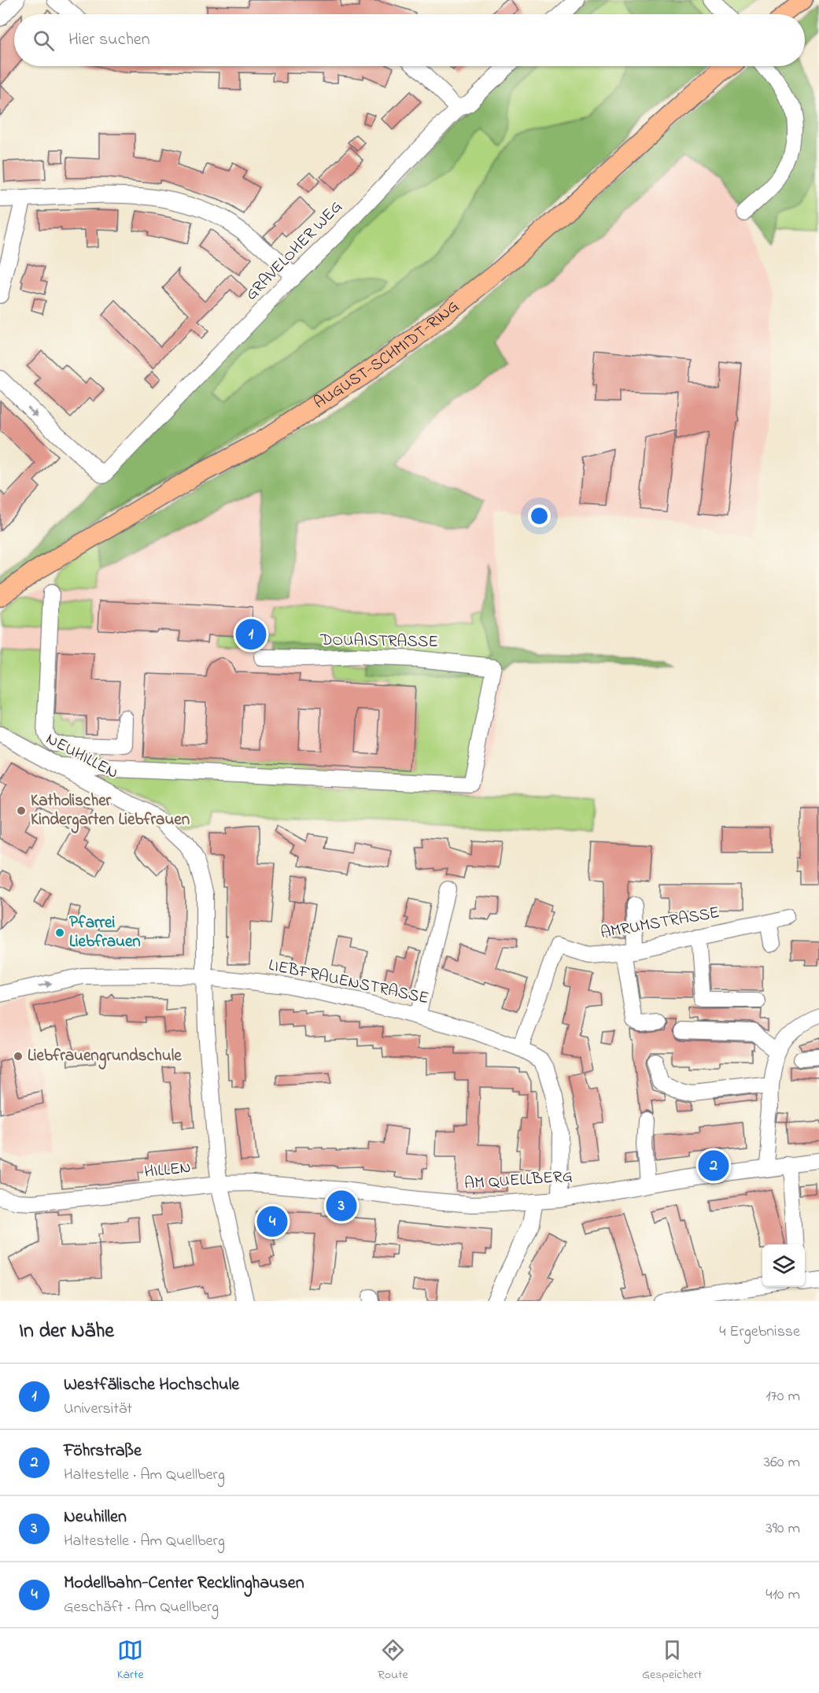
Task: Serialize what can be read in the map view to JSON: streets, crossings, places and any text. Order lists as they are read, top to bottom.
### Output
{
  "streets": {
    "main road": ["AUGUST-SCHMIDT-RING"],
    "street": [
      "GRAVELOHER WEG",
      "DOUAISTRASSE",
      "NEUHILLEN",
      "AMRUMSTRASSE",
      "LIEBFRAUENSTRASSE",
      "HILLEN",
      "AM QUELLBERG"
    ]
  },
  "crossings": [
    ["DOUAISTRASSE", "NEUHILLEN"],
    ["NEUHILLEN", "LIEBFRAUENSTRASSE"],
    ["NEUHILLEN", "HILLEN"],
    ["NEUHILLEN", "AM QUELLBERG"],
    ["AMRUMSTRASSE", "LIEBFRAUENSTRASSE"],
    ["LIEBFRAUENSTRASSE", "AM QUELLBERG"],
    ["HILLEN", "AM QUELLBERG"]
  ],
  "places": ["Katholischer Kindergarten Liebfrauen", "Pfarrei Liebfrauen", "Liebfrauengrundschule"],
  "page": {
    "search": "Hier suchen",
    "pins": [
      "1",
      "2",
      "3",
      "4"
    ],
    "heading": ["In der Nähe", "4 Ergebnisse"],
    "list": [
      {
        "mark": "1",
        "name": "Westfälische Hochschule",
        "note": "Universität",
        "value": "170 m"
      },
      {
        "mark": "2",
        "name": "Föhrstraße",
        "note": "Haltestelle · Am Quellberg",
        "value": "360 m"
      },
      {
        "mark": "3",
        "name": "Neuhillen",
        "note": "Haltestelle · Am Quellberg",
        "value": "390 m"
      },
      {
        "mark": "4",
        "name": "Modellbahn-Center Recklinghausen",
        "note": "Geschäft · Am Quellberg",
        "value": "410 m"
      }
    ],
    "nav": ["Karte", "Route", "Gespeichert"]
  }
}
